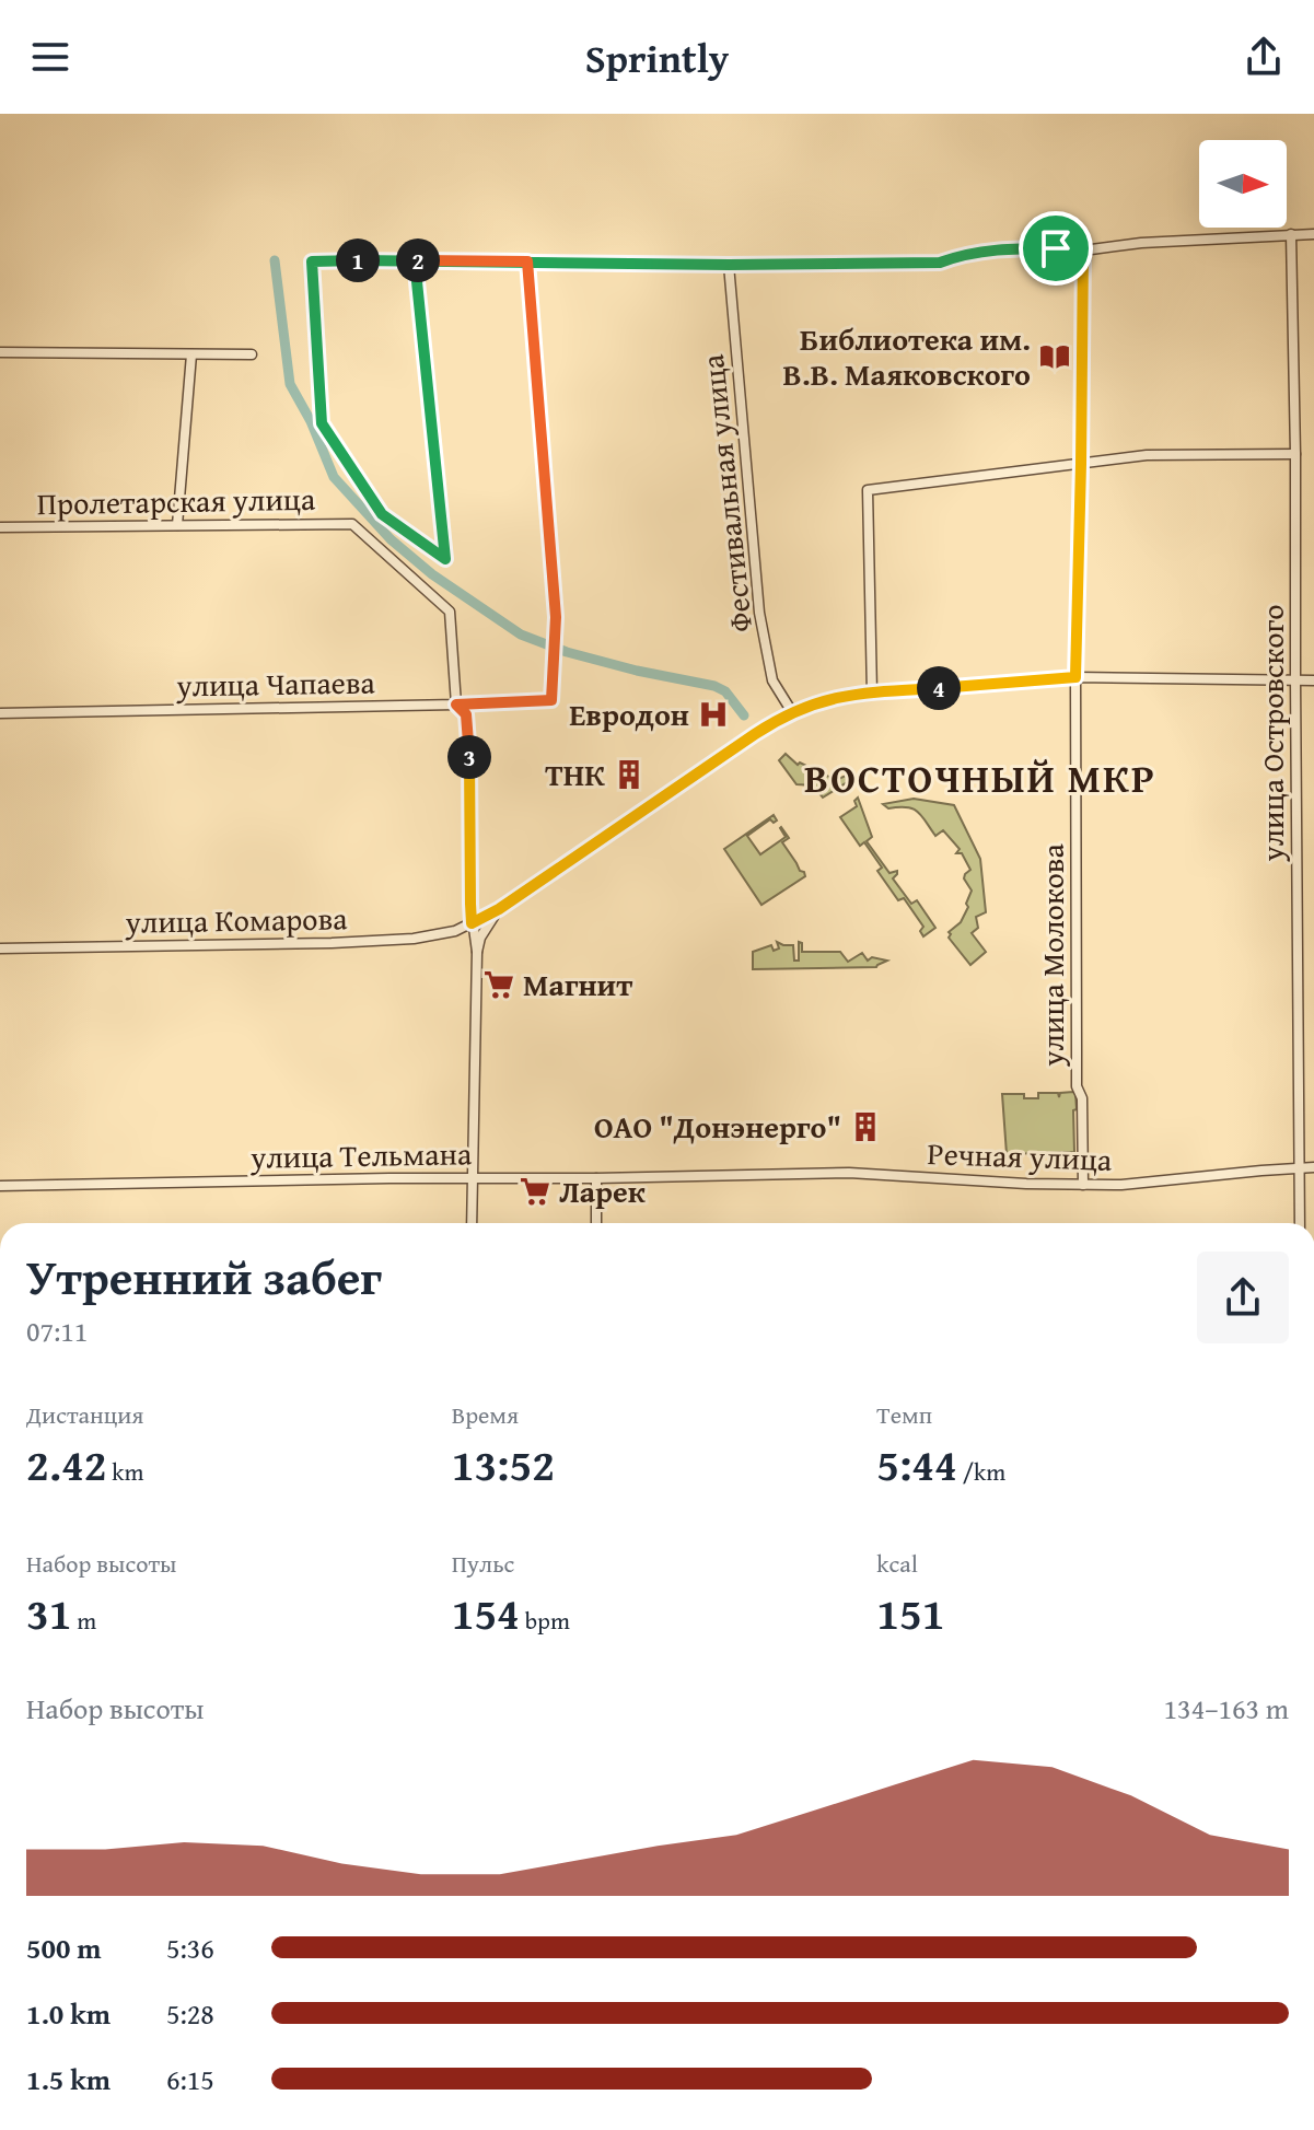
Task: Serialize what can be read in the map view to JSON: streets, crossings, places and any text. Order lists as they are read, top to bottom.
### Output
{
  "streets": {
    "street": [
      "Фестивальная улица",
      "Пролетарская улица",
      "улица Чапаева",
      "улица Островского",
      "улица Комарова",
      "улица Молокова",
      "улица Тельмана",
      "Речная улица"
    ]
  },
  "crossings": [
    ["Фестивальная улица", "улица Комарова"],
    ["Пролетарская улица", "улица Чапаева"],
    ["улица Островского", "улица Комарова"],
    ["улица Островского", "Речная улица"],
    ["улица Комарова", "улица Молокова"],
    ["улица Молокова", "Речная улица"],
    ["улица Тельмана", "Речная улица"]
  ],
  "districts": ["ВОСТОЧНЫЙ МКР"],
  "places": {
    "library": ["Библиотека им. В.В. Маяковского"],
    "hospital": ["Евродон"],
    "building": ["ТНК", "ОАО \"Донэнерго\""],
    "supermarket": ["Магнит", "Ларек"]
  },
  "north": "right",
  "page": {
    "header": "Sprintly",
    "pins": [
      "1",
      "2",
      "4",
      "3"
    ],
    "heading": ["Утренний забег", "07:11"],
    "stats": [
      ["Дистанция", "2.42 km"],
      ["Время", "13:52"],
      ["Темп", "5:44 /km"],
      ["Набор высоты", "31 m"],
      ["Пульс", "154 bpm"],
      ["kcal", "151"]
    ],
    "chart": ["Набор высоты", "134–163 m"],
    "list": [
      {
        "name": "500 m",
        "note": "5:36"
      },
      {
        "name": "1.0 km",
        "note": "5:28"
      },
      {
        "name": "1.5 km",
        "note": "6:15"
      }
    ]
  }
}
